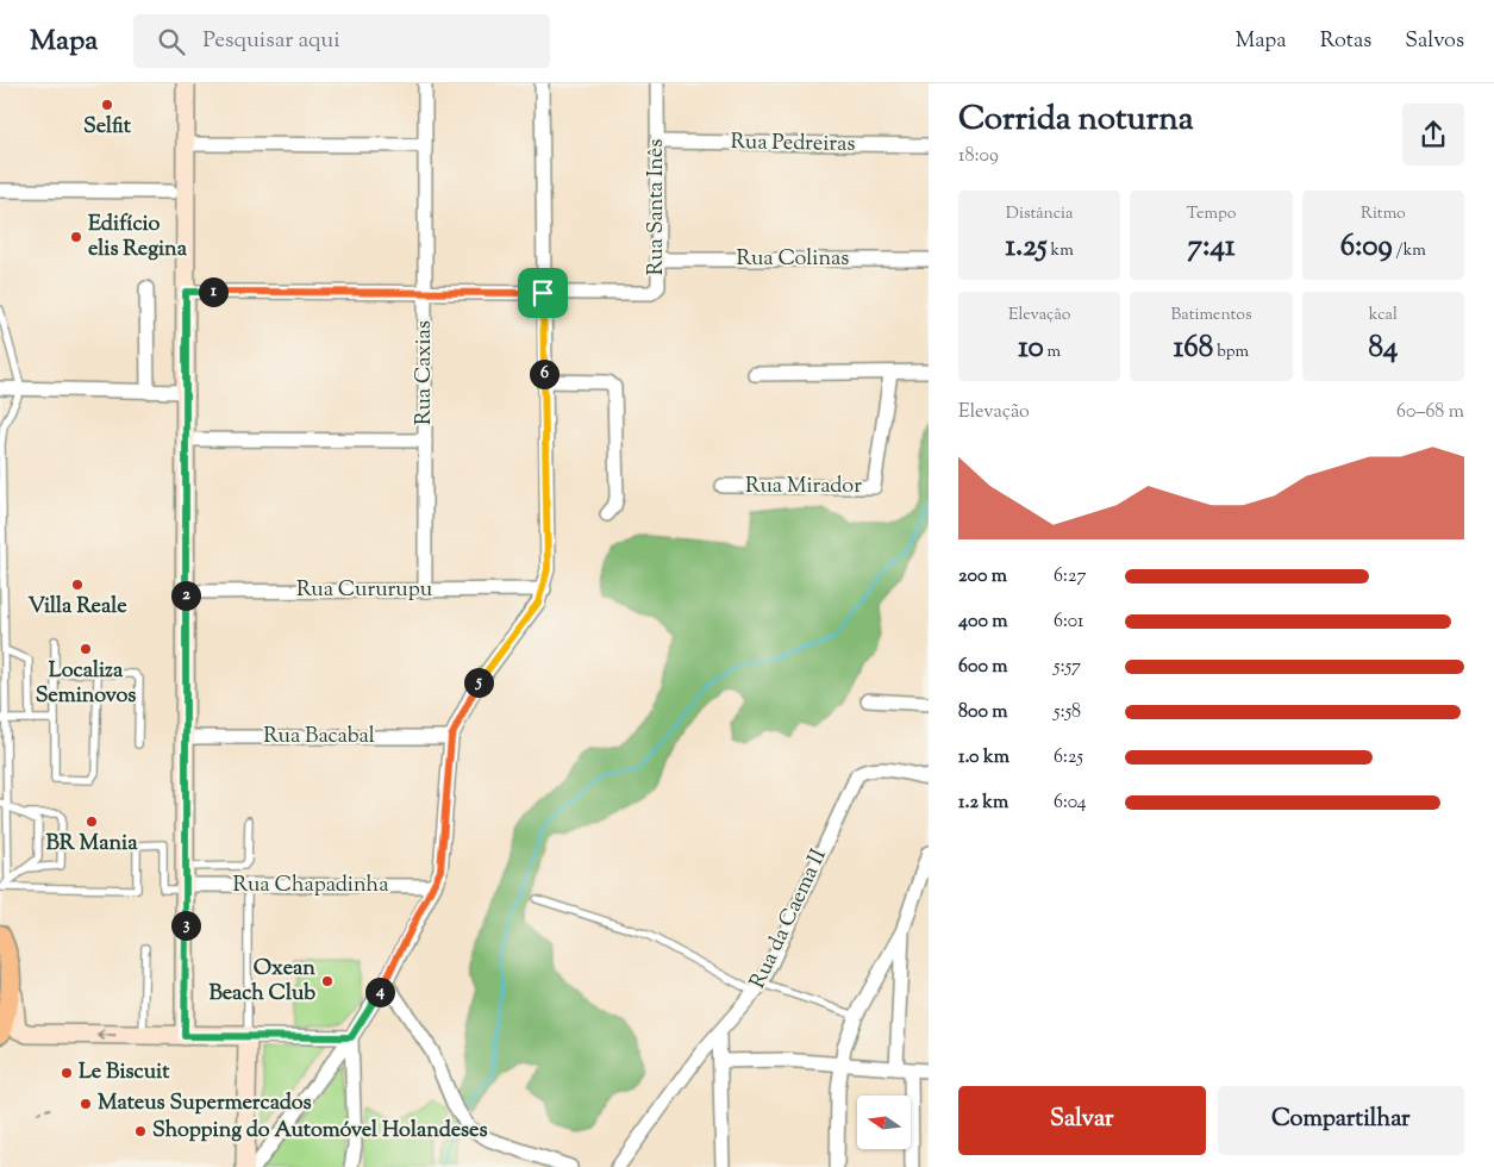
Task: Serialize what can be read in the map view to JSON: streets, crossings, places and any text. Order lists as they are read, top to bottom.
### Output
{
  "streets": {
    "street": [
      "Rua Pedreiras",
      "Rua Santa Inês",
      "Rua Colinas",
      "Rua Caxias",
      "Rua Mirador",
      "Rua Cururupu",
      "Rua Bacabal",
      "Rua Chapadinha",
      "Rua da Caema II"
    ]
  },
  "crossings": [
    ["Rua Pedreiras", "Rua Santa Inês"],
    ["Rua Santa Inês", "Rua Colinas"],
    ["Rua Santa Inês", "Rua Caxias"],
    ["Rua Caxias", "Rua Cururupu"]
  ],
  "places": [
    "Selfit",
    "Edifício elis Regina",
    "Villa Reale",
    "Localiza Seminovos",
    "BR Mania",
    "Oxean Beach Club",
    "Le Biscuit",
    "Mateus Supermercados",
    "Shopping do Automóvel Holandeses"
  ],
  "north": "left",
  "page": {
    "header": "Mapa",
    "search": "Pesquisar aqui",
    "nav": ["Mapa", "Rotas", "Salvos"],
    "heading": ["Corrida noturna", "18:09"],
    "stats": [
      ["Distância", "1.25 km"],
      ["Tempo", "7:41"],
      ["Ritmo", "6:09 /km"],
      ["Elevação", "10 m"],
      ["Batimentos", "168 bpm"],
      ["kcal", "84"]
    ],
    "pins": [
      "1",
      "6",
      "2",
      "5",
      "3",
      "4"
    ],
    "chart": ["Elevação", "60–68 m"],
    "list": [
      {
        "name": "200 m",
        "note": "6:27"
      },
      {
        "name": "400 m",
        "note": "6:01"
      },
      {
        "name": "600 m",
        "note": "5:57"
      },
      {
        "name": "800 m",
        "note": "5:58"
      },
      {
        "name": "1.0 km",
        "note": "6:25"
      },
      {
        "name": "1.2 km",
        "note": "6:04"
      }
    ],
    "buttons": ["Salvar", "Compartilhar"]
  }
}
